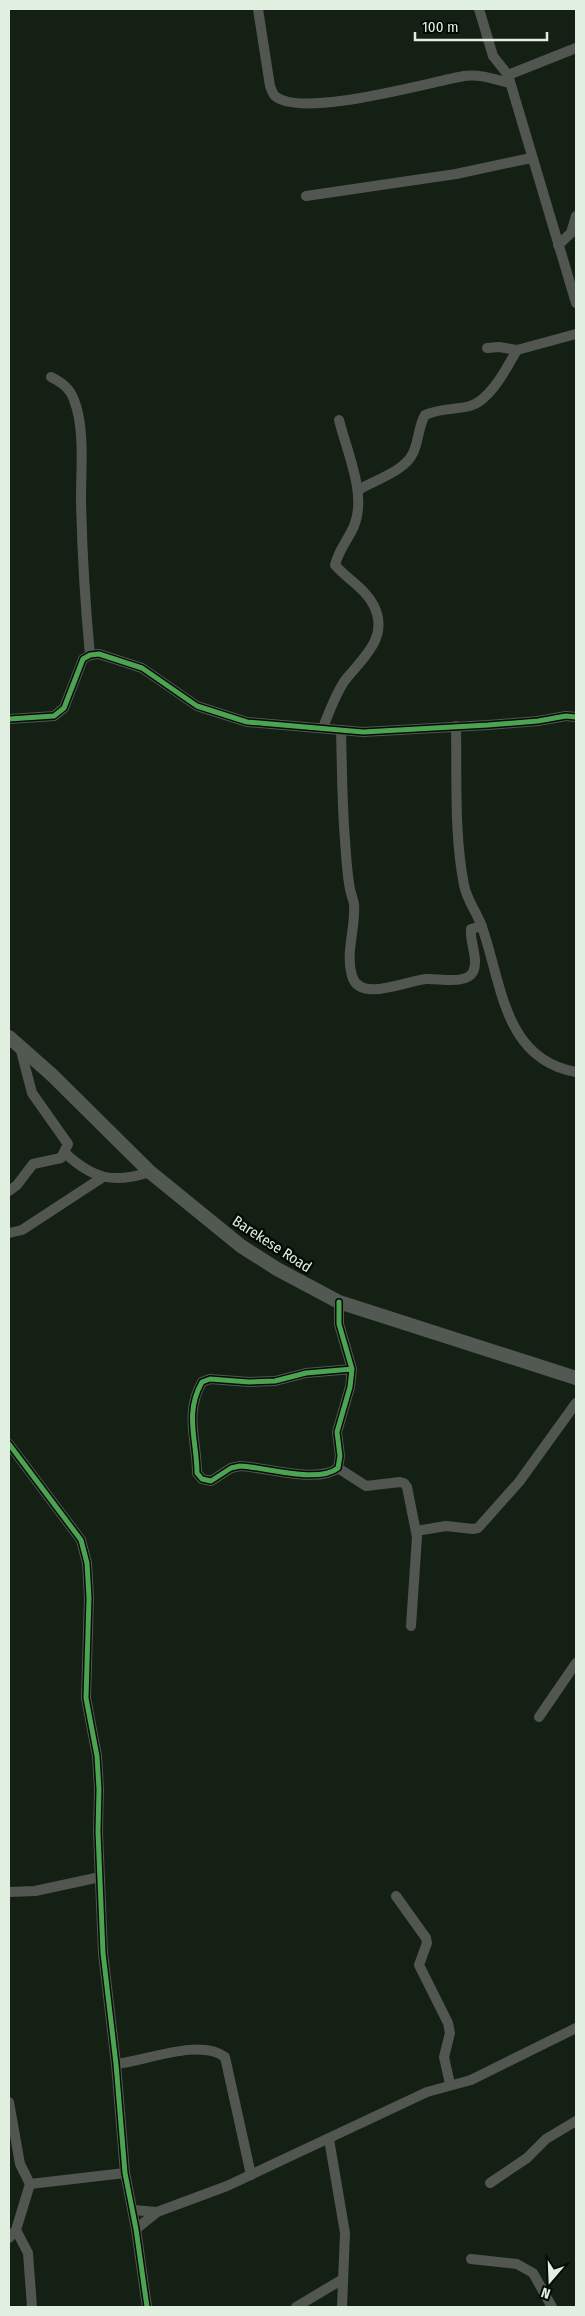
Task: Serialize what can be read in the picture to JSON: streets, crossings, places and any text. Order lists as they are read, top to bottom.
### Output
{
  "streets": {
    "main road": ["Barekese Road"]
  },
  "scale_bar": "100 m",
  "north": "bottom"
}
